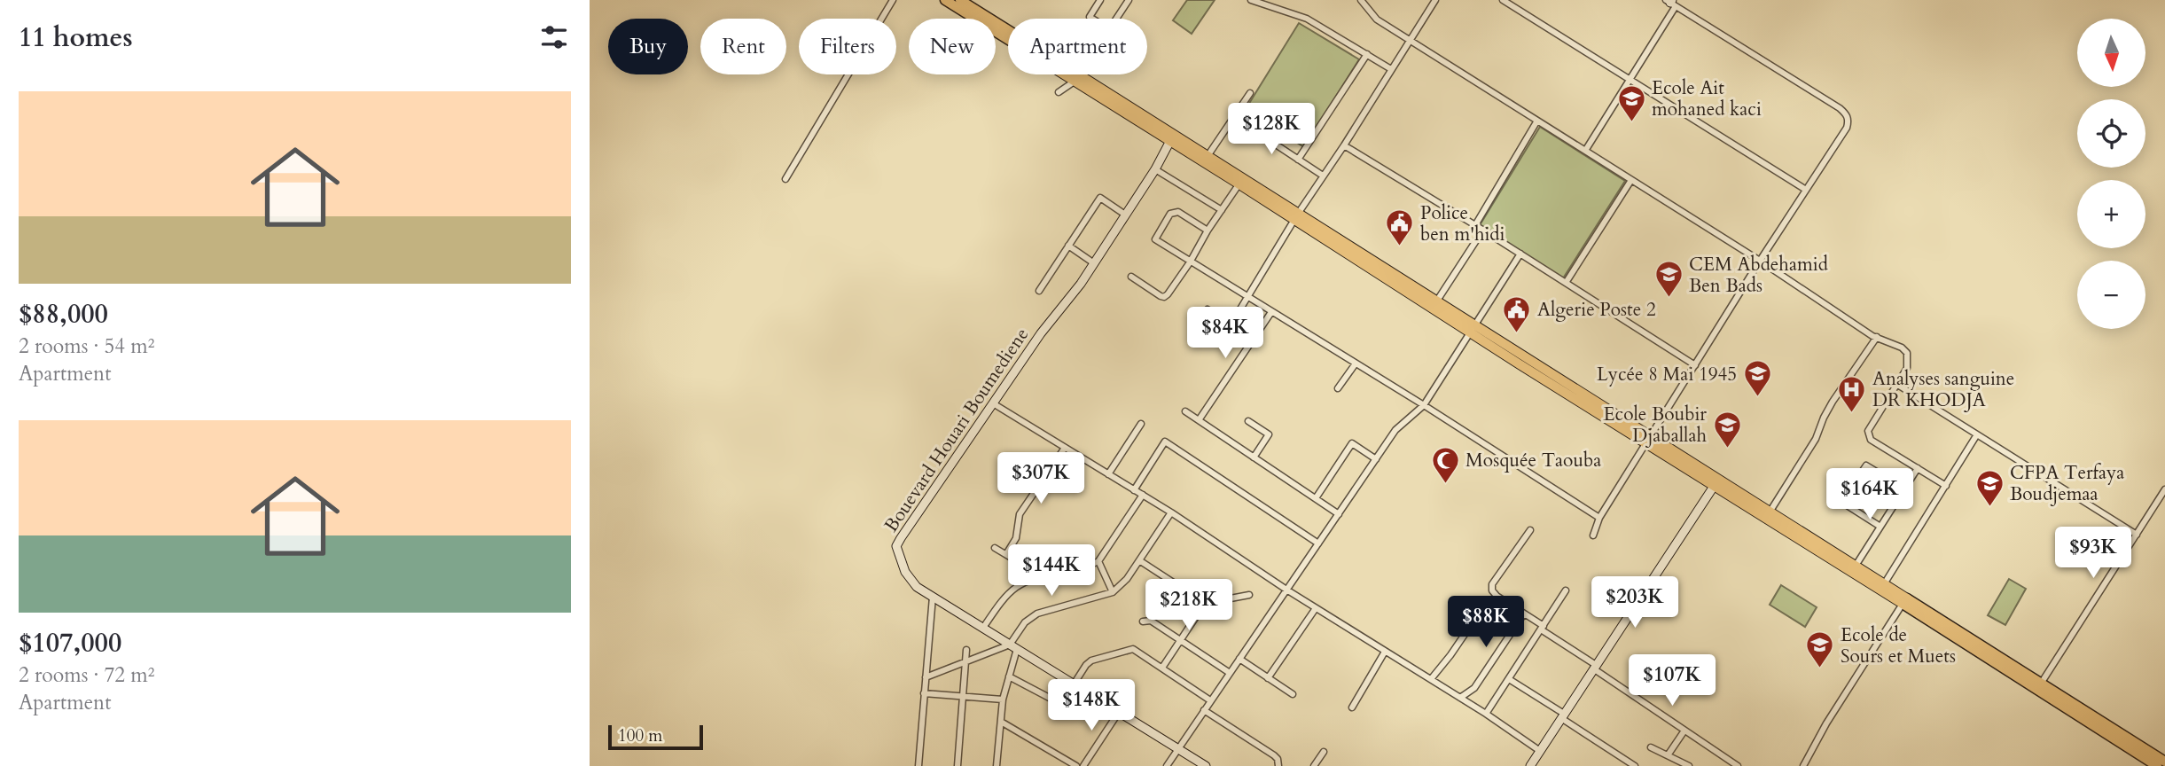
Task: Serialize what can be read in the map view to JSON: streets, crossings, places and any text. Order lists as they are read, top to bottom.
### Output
{
  "streets": {
    "street": ["Bouevard Houari Boumediene"]
  },
  "places": {
    "school or university": [
      "Ecole Ait mohaned kaci",
      "CEM Abdehamid Ben Bads",
      "Lycée 8 Mai 1945",
      "Ecole Boubir Djaballah",
      "CFPA Terfaya Boudjemaa",
      "Ecole de Sours et Muets"
    ],
    "public building": ["Police ben m'hidi", "Algerie Poste 2"],
    "hospital": ["Analyses sanguine DR KHODJA"],
    "mosque": ["Mosquée Taouba"]
  },
  "scale_bar": "100 m",
  "north": "bottom",
  "page": {
    "heading": "11 homes",
    "map_buttons": ["+", "−"],
    "chip": [
      "Buy",
      "Rent",
      "Filters",
      "New",
      "Apartment"
    ],
    "list": [
      {
        "name": "$88,000",
        "note": "2 rooms · 54 m² · Apartment"
      },
      {
        "name": "$107,000",
        "note": "2 rooms · 72 m² · Apartment"
      }
    ],
    "price": [
      "$128K",
      "$84K",
      "$307K",
      "$164K",
      "$93K",
      "$144K",
      "$203K",
      "$218K",
      "$88K",
      "$107K",
      "$148K"
    ],
    "scale": "100 m"
  }
}
